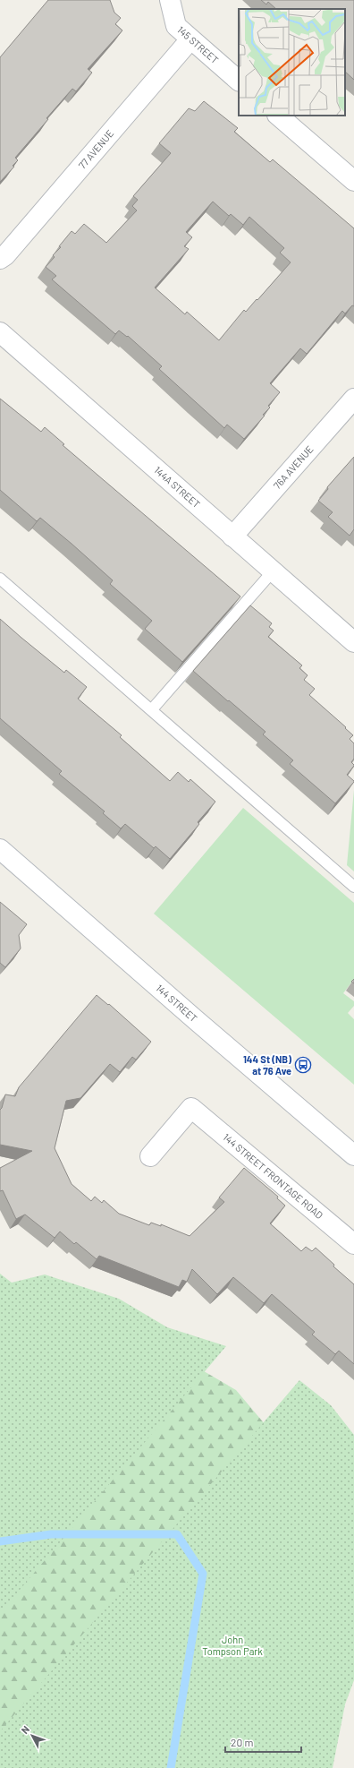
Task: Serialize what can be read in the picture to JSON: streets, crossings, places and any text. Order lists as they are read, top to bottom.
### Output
{
  "streets": {
    "street": [
      "145 STREET",
      "77 AVENUE",
      "76A AVENUE",
      "144A STREET",
      "144 STREET",
      "144 STREET FRONTAGE ROAD"
    ]
  },
  "crossings": [
    ["145 STREET", "77 AVENUE"],
    ["76A AVENUE", "144A STREET"]
  ],
  "parks": ["John Tompson Park"],
  "places": {
    "bus stop": ["144 St (NB) at 76 Ave"]
  },
  "scale_bar": "20 m",
  "north": "top left"
}
